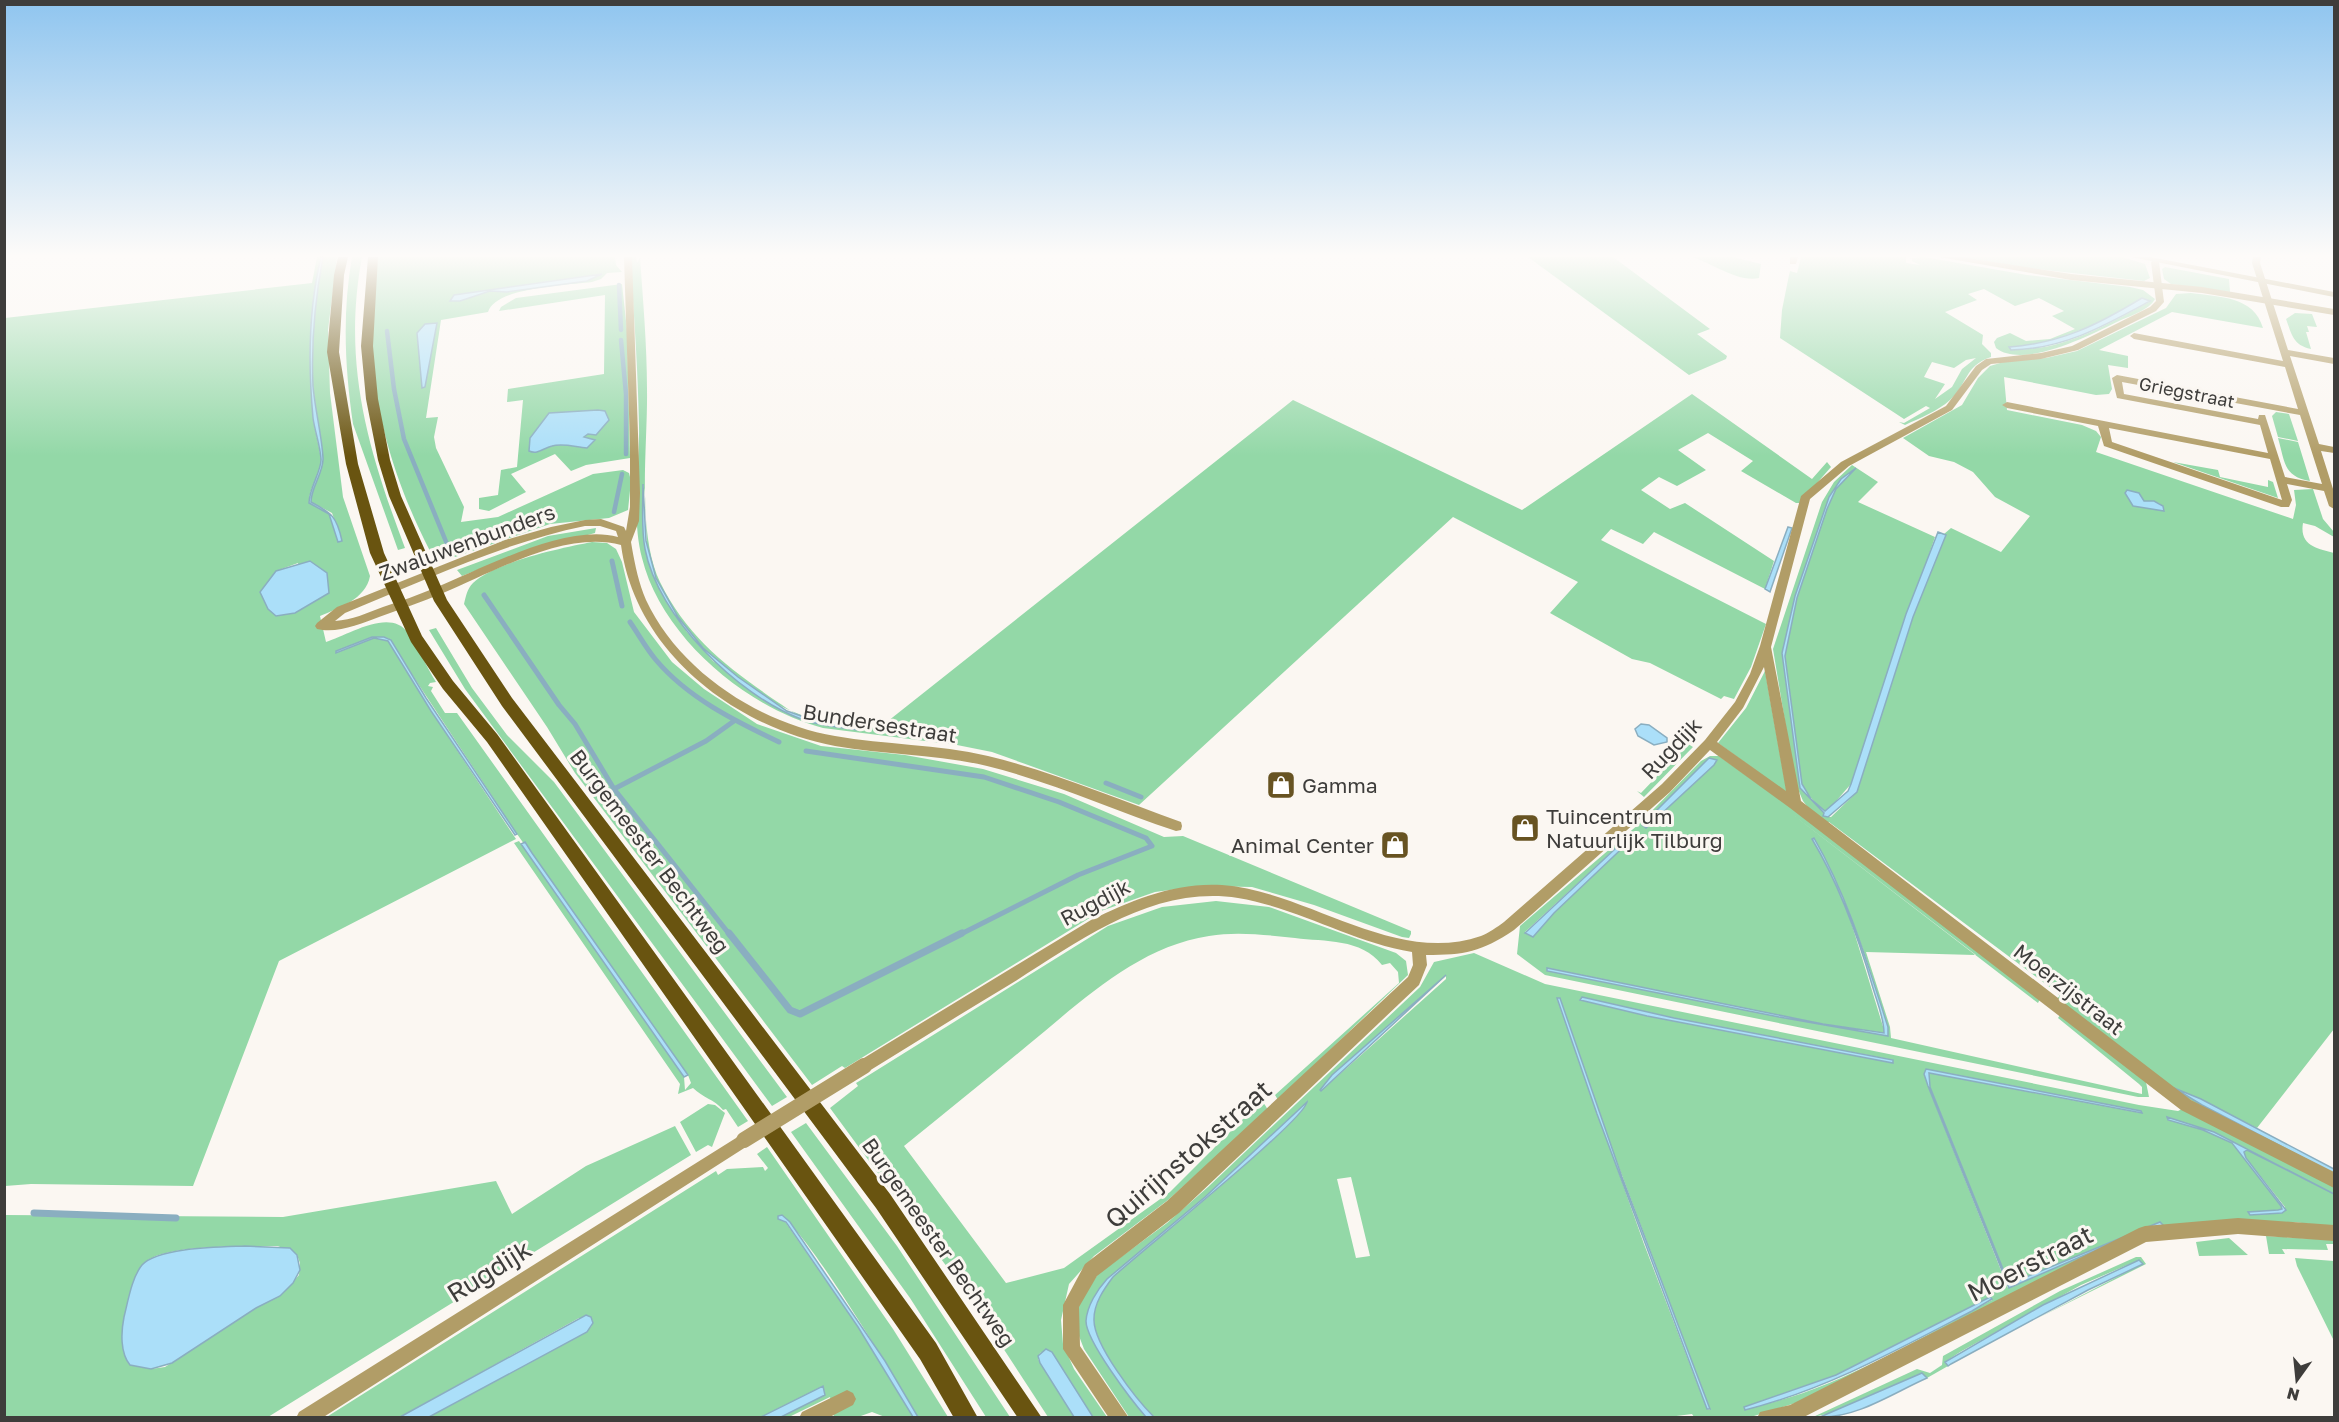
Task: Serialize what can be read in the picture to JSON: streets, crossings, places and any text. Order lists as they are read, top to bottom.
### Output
{
  "streets": {
    "main road": ["Burgemeester Bechtweg"],
    "street": [
      "Griegstraat",
      "Zwaluwenbunders",
      "Bundersestraat",
      "Rugdijk",
      "Moerzijstraat",
      "Quirijnstokstraat",
      "Moerstraat"
    ]
  },
  "crossings": [
    ["Zwaluwenbunders", "Bundersestraat"],
    ["Zwaluwenbunders", "Burgemeester Bechtweg"],
    ["Rugdijk", "Moerzijstraat"],
    ["Rugdijk", "Quirijnstokstraat"]
  ],
  "places": {
    "shop": ["Gamma", "Tuincentrum Natuurlijk Tilburg", "Animal Center"]
  },
  "north": "bottom"
}
